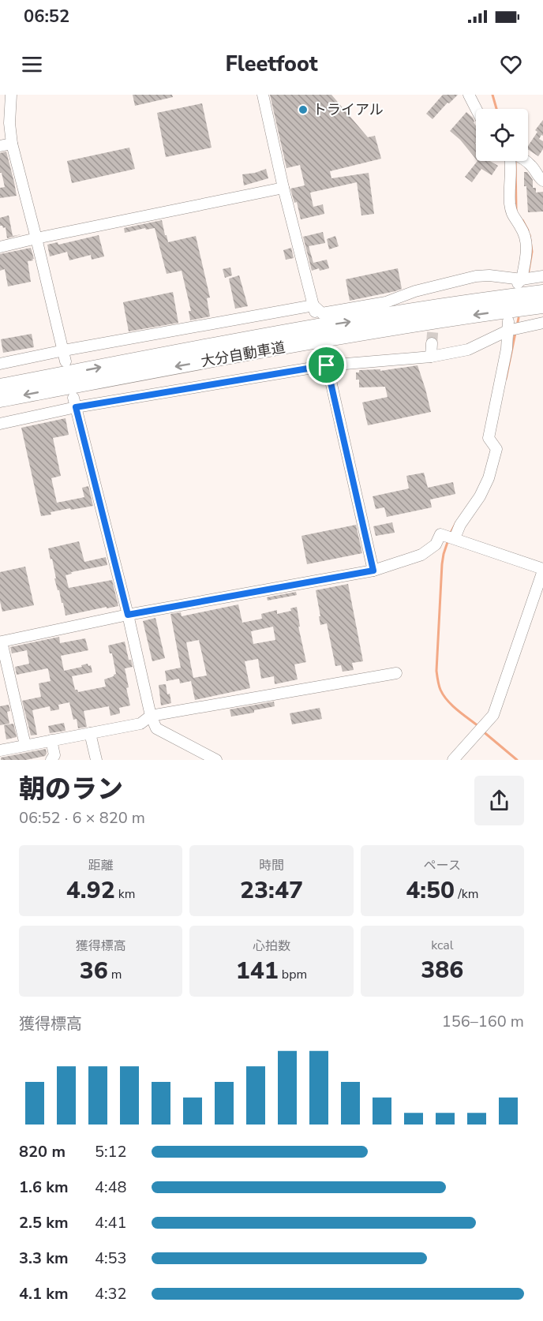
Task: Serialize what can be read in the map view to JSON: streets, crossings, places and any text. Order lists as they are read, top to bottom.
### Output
{
  "streets": {
    "highway": ["大分自動車道"]
  },
  "places": ["トライアル"],
  "page": {
    "status": "06:52",
    "header": "Fleetfoot",
    "heading": ["朝のラン", "06:52 · 6 × 820 m"],
    "stats": [
      ["距離", "4.92 km"],
      ["時間", "23:47"],
      ["ペース", "4:50 /km"],
      ["獲得標高", "36 m"],
      ["心拍数", "141 bpm"],
      ["kcal", "386"]
    ],
    "chart": ["獲得標高", "156–160 m"],
    "list": [
      {
        "name": "820 m",
        "note": "5:12"
      },
      {
        "name": "1.6 km",
        "note": "4:48"
      },
      {
        "name": "2.5 km",
        "note": "4:41"
      },
      {
        "name": "3.3 km",
        "note": "4:53"
      },
      {
        "name": "4.1 km",
        "note": "4:32"
      }
    ]
  }
}
